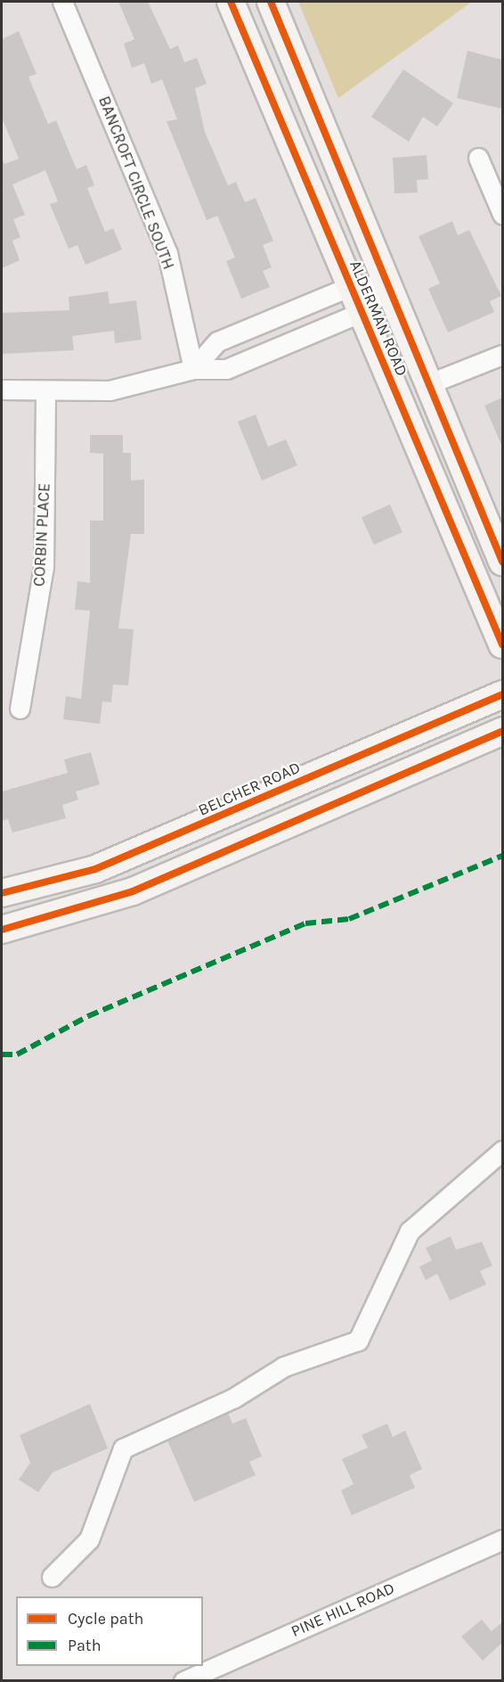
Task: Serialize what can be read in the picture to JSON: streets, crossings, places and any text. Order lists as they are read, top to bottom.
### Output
{
  "streets": {
    "main road": ["ALDERMAN ROAD", "BELCHER ROAD"],
    "street": ["BANCROFT CIRCLE SOUTH", "CORBIN PLACE", "PINE HILL ROAD"]
  },
  "legend": ["Cycle path", "Path"]
}
